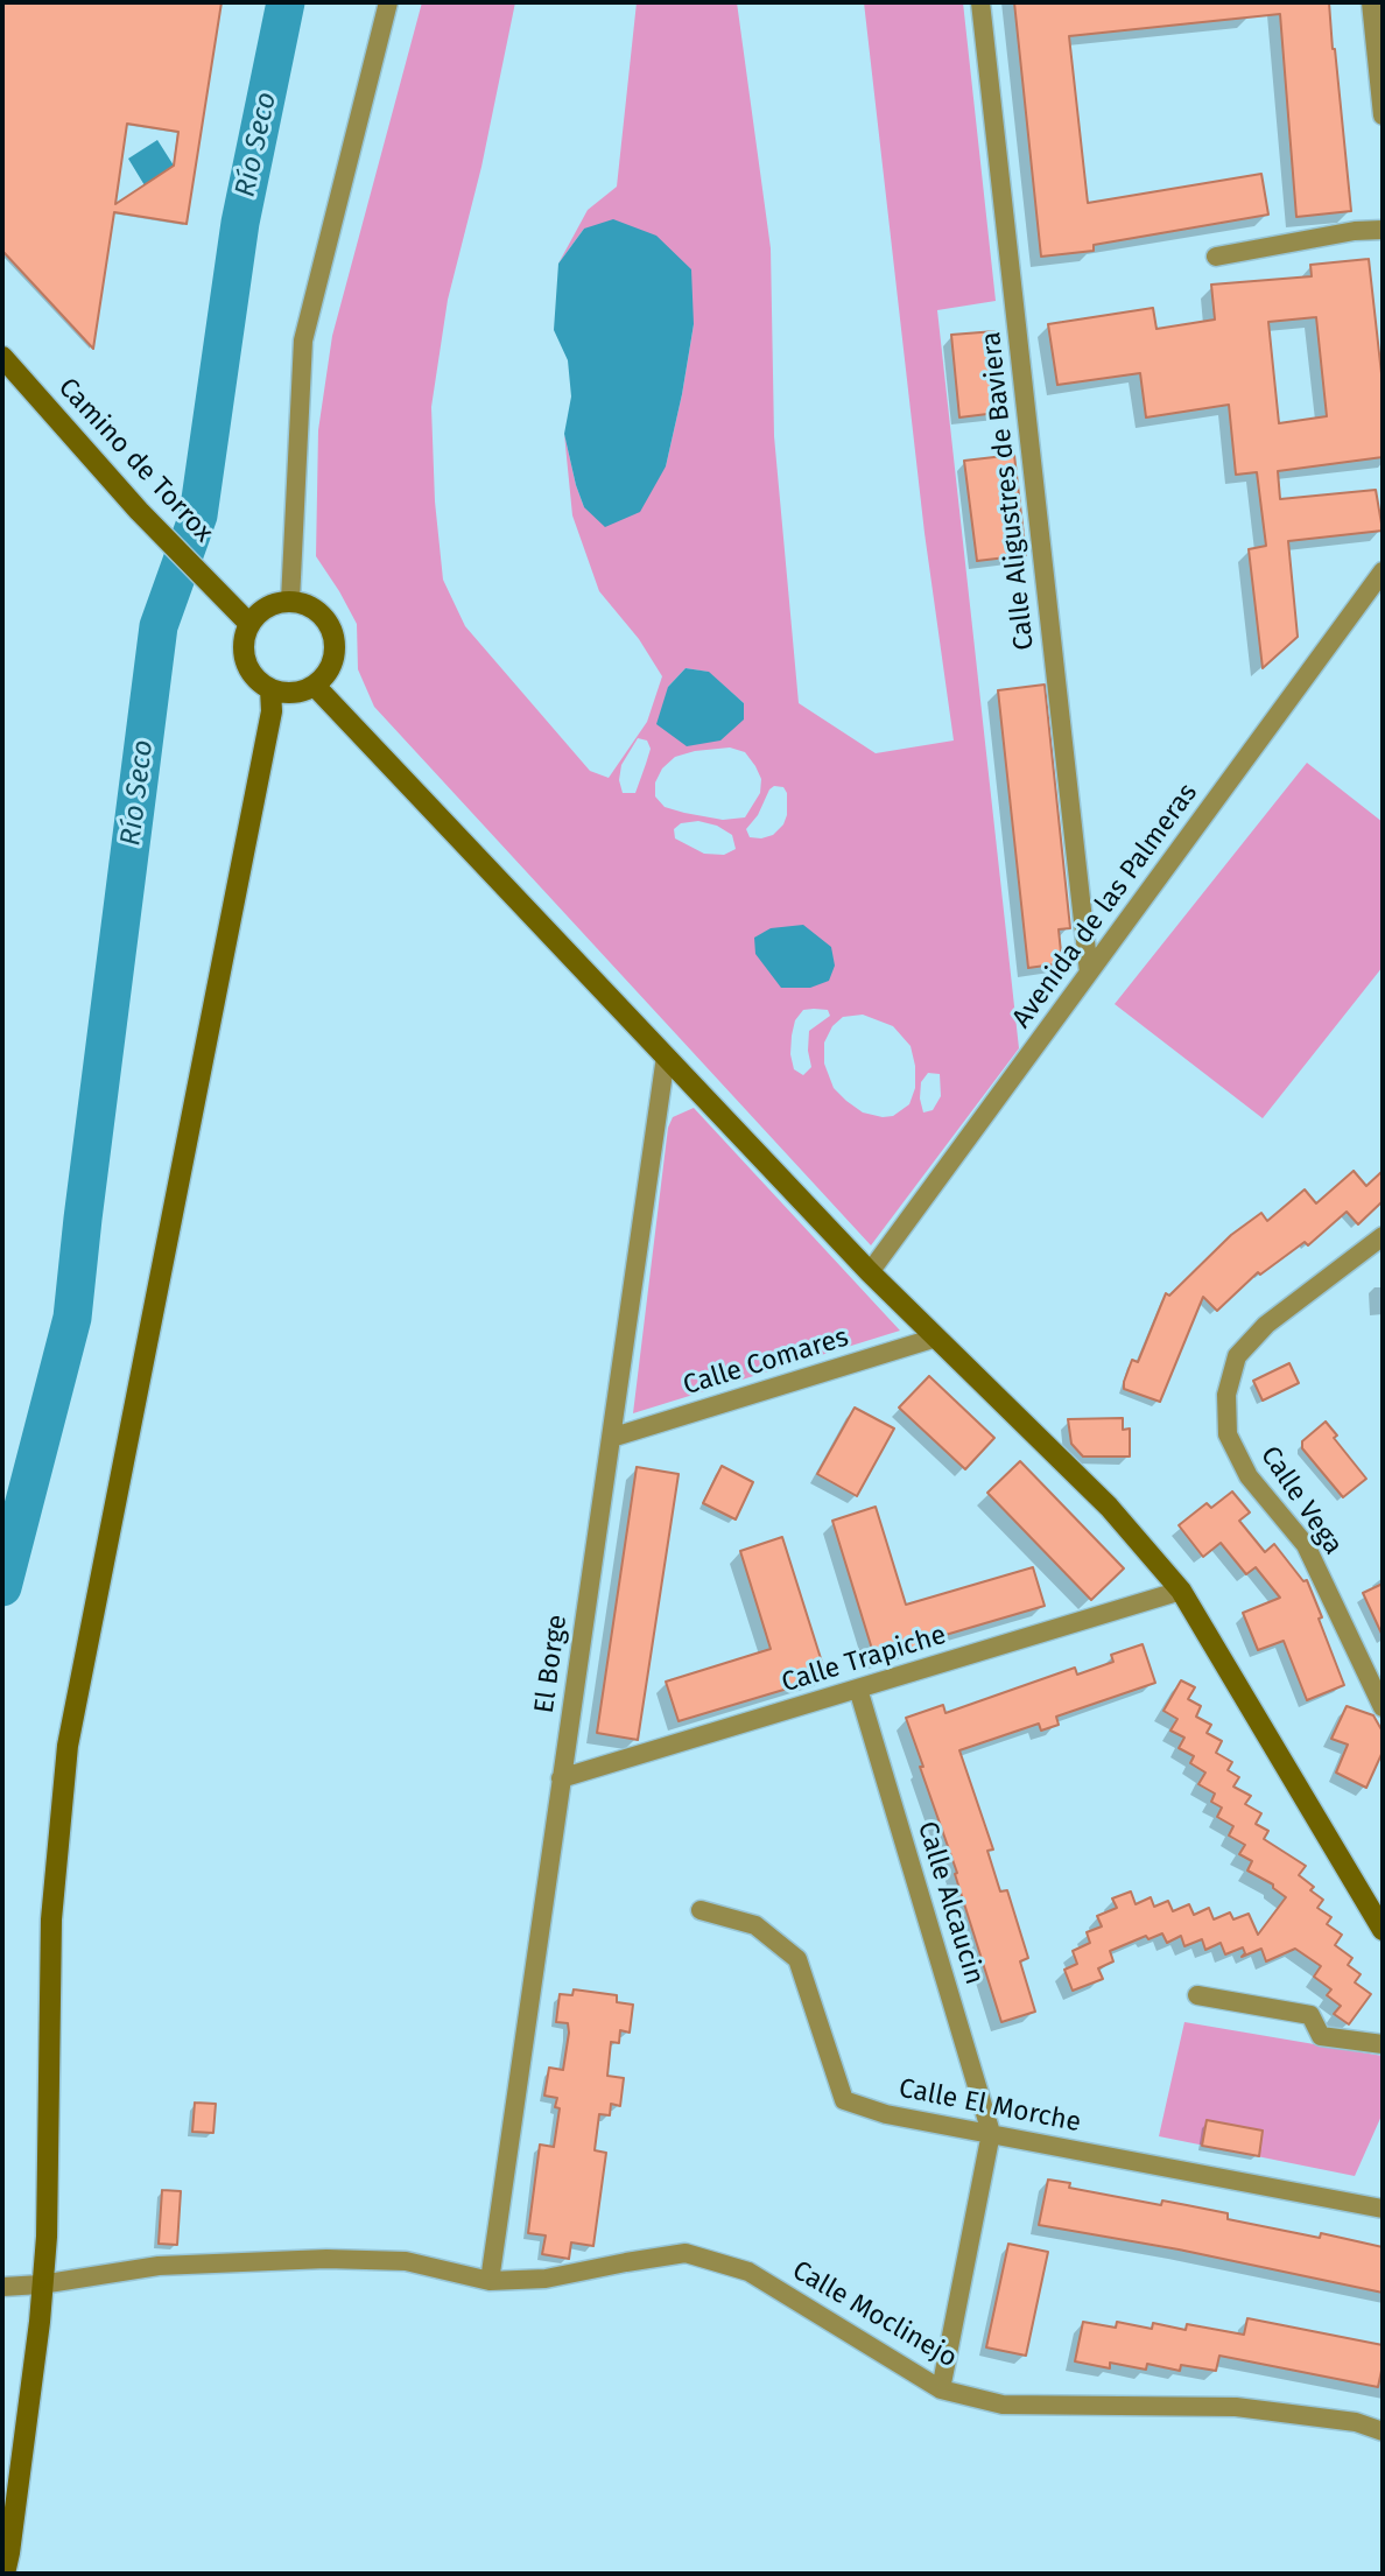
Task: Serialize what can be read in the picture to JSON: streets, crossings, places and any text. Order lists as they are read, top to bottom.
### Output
{
  "streets": {
    "street": [
      "Camino de Torrox",
      "Calle Aligustres de Baviera",
      "Avenida de las Palmeras",
      "Calle Comares",
      "Calle Vega",
      "Calle Trapiche",
      "El Borge",
      "Calle Alcaucin",
      "Calle El Morche",
      "Calle Moclinejo"
    ]
  },
  "crossings": [
    ["Calle Aligustres de Baviera", "Avenida de las Palmeras"],
    ["Calle Comares", "El Borge"],
    ["Calle Trapiche", "El Borge"],
    ["Calle Trapiche", "Calle Alcaucin"],
    ["El Borge", "Calle Moclinejo"],
    ["Calle Alcaucin", "Calle El Morche"]
  ],
  "water": ["Río Seco"]
}
